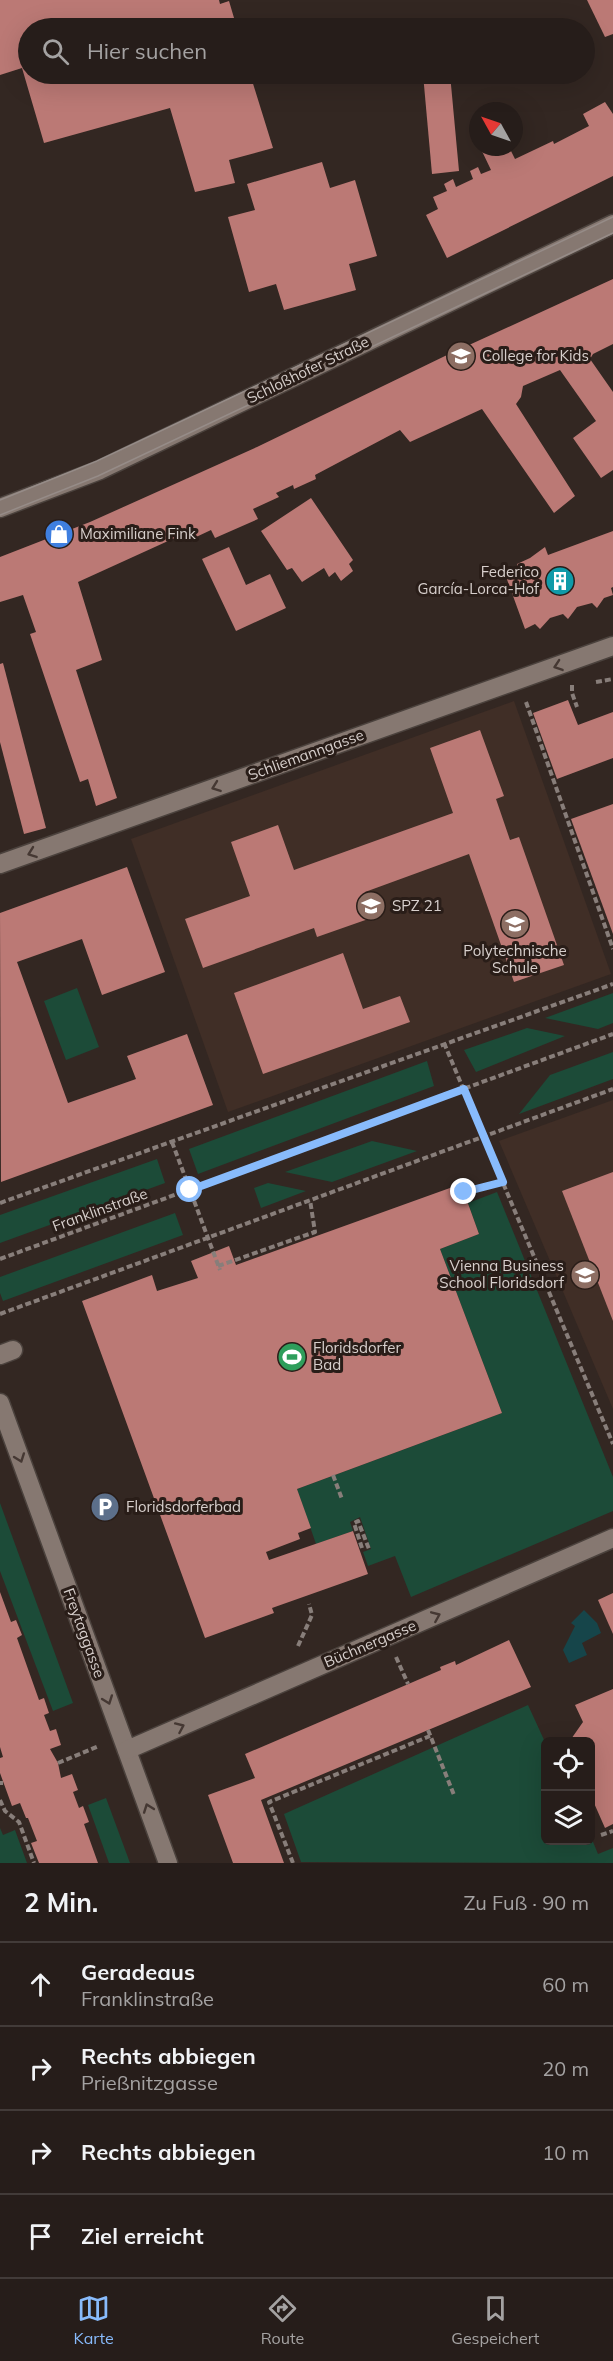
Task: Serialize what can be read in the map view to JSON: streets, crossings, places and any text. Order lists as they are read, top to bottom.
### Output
{
  "streets": {
    "street": [
      "Schloßhofer Straße",
      "Schliemanngasse",
      "Freytaggasse",
      "Büchnergasse"
    ],
    "path": ["Franklinstraße"]
  },
  "crossings": [
    ["Freytaggasse", "Büchnergasse"]
  ],
  "one_way": ["Schliemanngasse", "Büchnergasse"],
  "places": {
    "school or university": [
      "College for Kids",
      "SPZ 21",
      "Polytechnische Schule",
      "Vienna Business School Floridsdorf"
    ],
    "shop": ["Maximiliane Fink"],
    "building": ["Federico García-Lorca-Hof"],
    "sports": ["Floridsdorfer Bad"],
    "parking": ["Floridsdorferbad"]
  },
  "north": "top left",
  "page": {
    "search": "Hier suchen",
    "heading": ["2 Min.", "Zu Fuß · 90 m"],
    "list": [
      ["Geradeaus", "Franklinstraße", "60 m"],
      ["Rechts abbiegen", "Prießnitzgasse", "20 m"],
      ["Rechts abbiegen", "10 m"],
      "Ziel erreicht"
    ],
    "nav": ["Karte", "Route", "Gespeichert"]
  }
}
